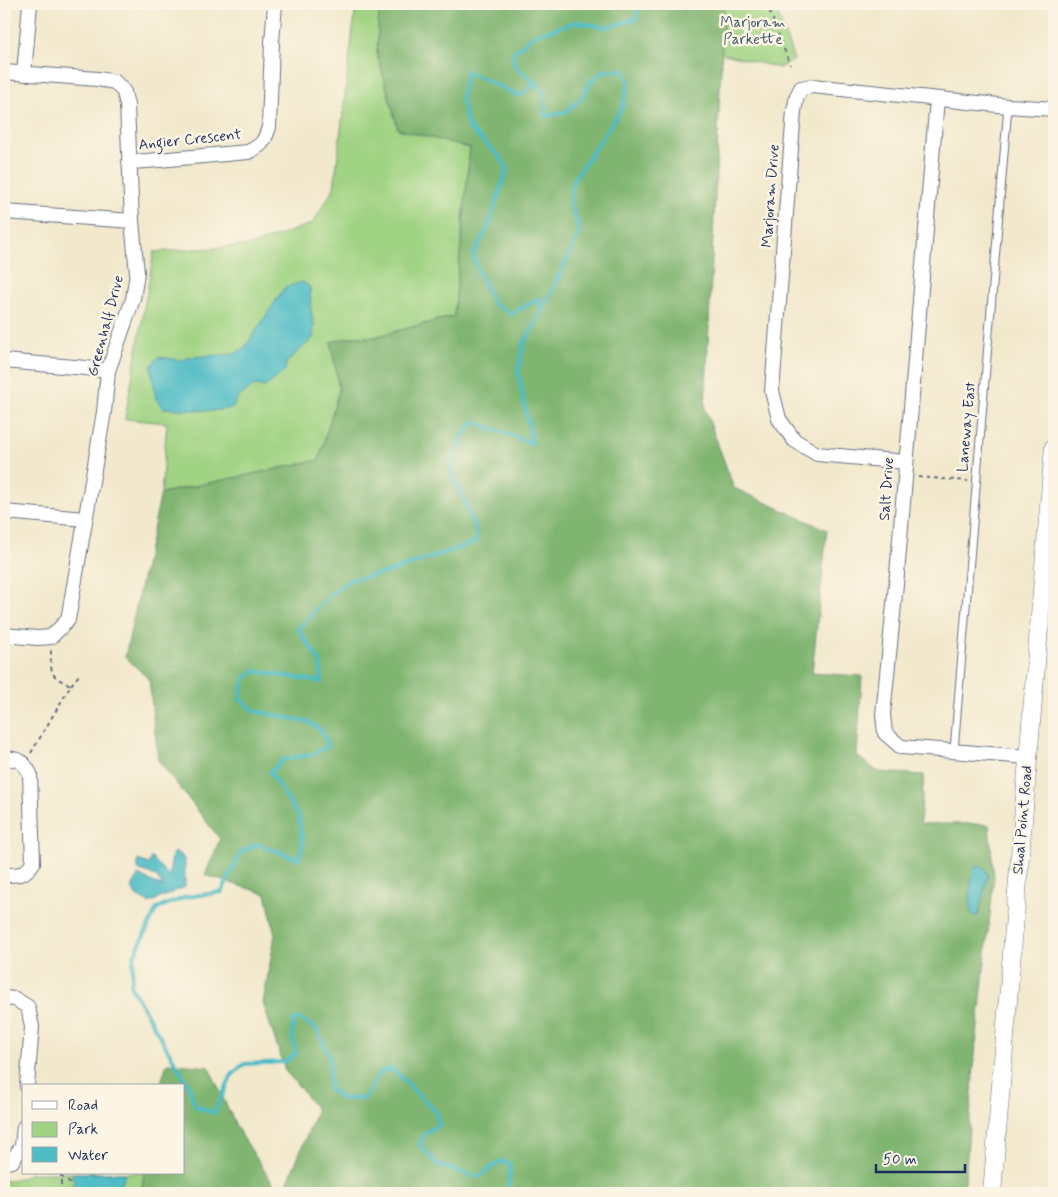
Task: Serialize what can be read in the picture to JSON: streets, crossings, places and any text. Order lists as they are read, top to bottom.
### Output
{
  "streets": {
    "street": [
      "Angier Crescent",
      "Marjoram Drive",
      "Greenhalf Drive",
      "Salt Drive",
      "Shoal Point Road"
    ],
    "lane": ["Laneway East"]
  },
  "crossings": [
    ["Angier Crescent", "Greenhalf Drive"],
    ["Marjoram Drive", "Laneway East"],
    ["Marjoram Drive", "Salt Drive"],
    ["Laneway East", "Salt Drive"],
    ["Salt Drive", "Shoal Point Road"]
  ],
  "parks": ["Marjoram Parkette"],
  "legend": ["Road", "Park", "Water"],
  "scale_bar": "50 m"
}
